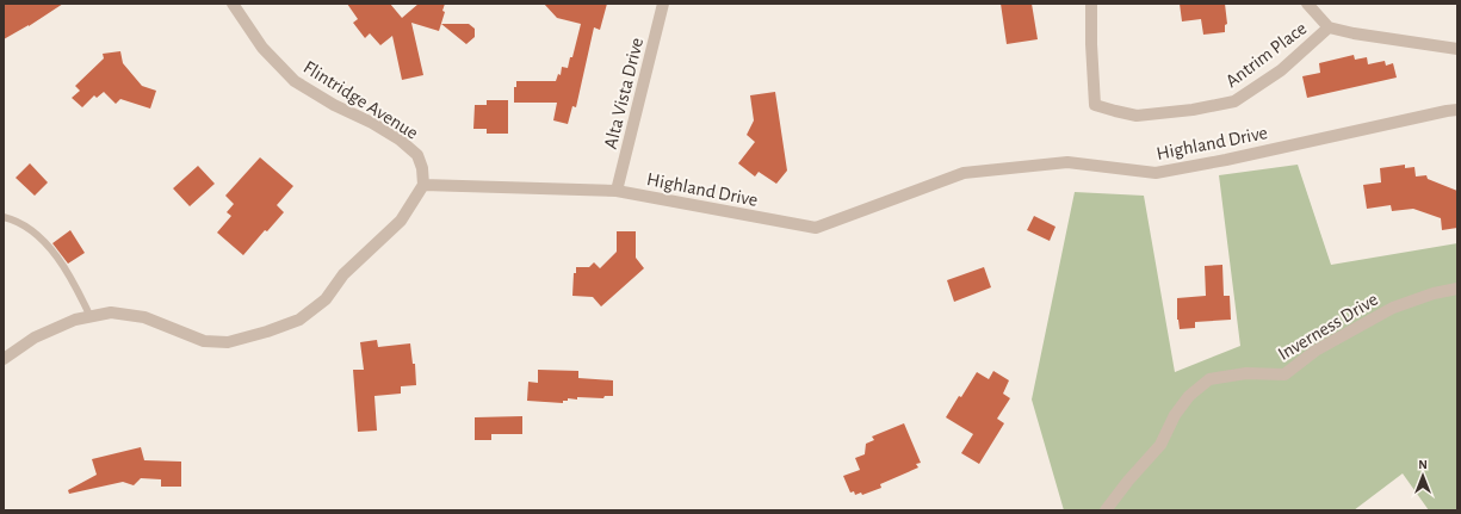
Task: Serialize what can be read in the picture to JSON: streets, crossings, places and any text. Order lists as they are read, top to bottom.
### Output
{
  "streets": {
    "street": [
      "Antrim Place",
      "Alta Vista Drive",
      "Flintridge Avenue",
      "Highland Drive",
      "Inverness Drive"
    ]
  },
  "crossings": [
    ["Alta Vista Drive", "Highland Drive"],
    ["Flintridge Avenue", "Highland Drive"]
  ],
  "north": "top"
}
